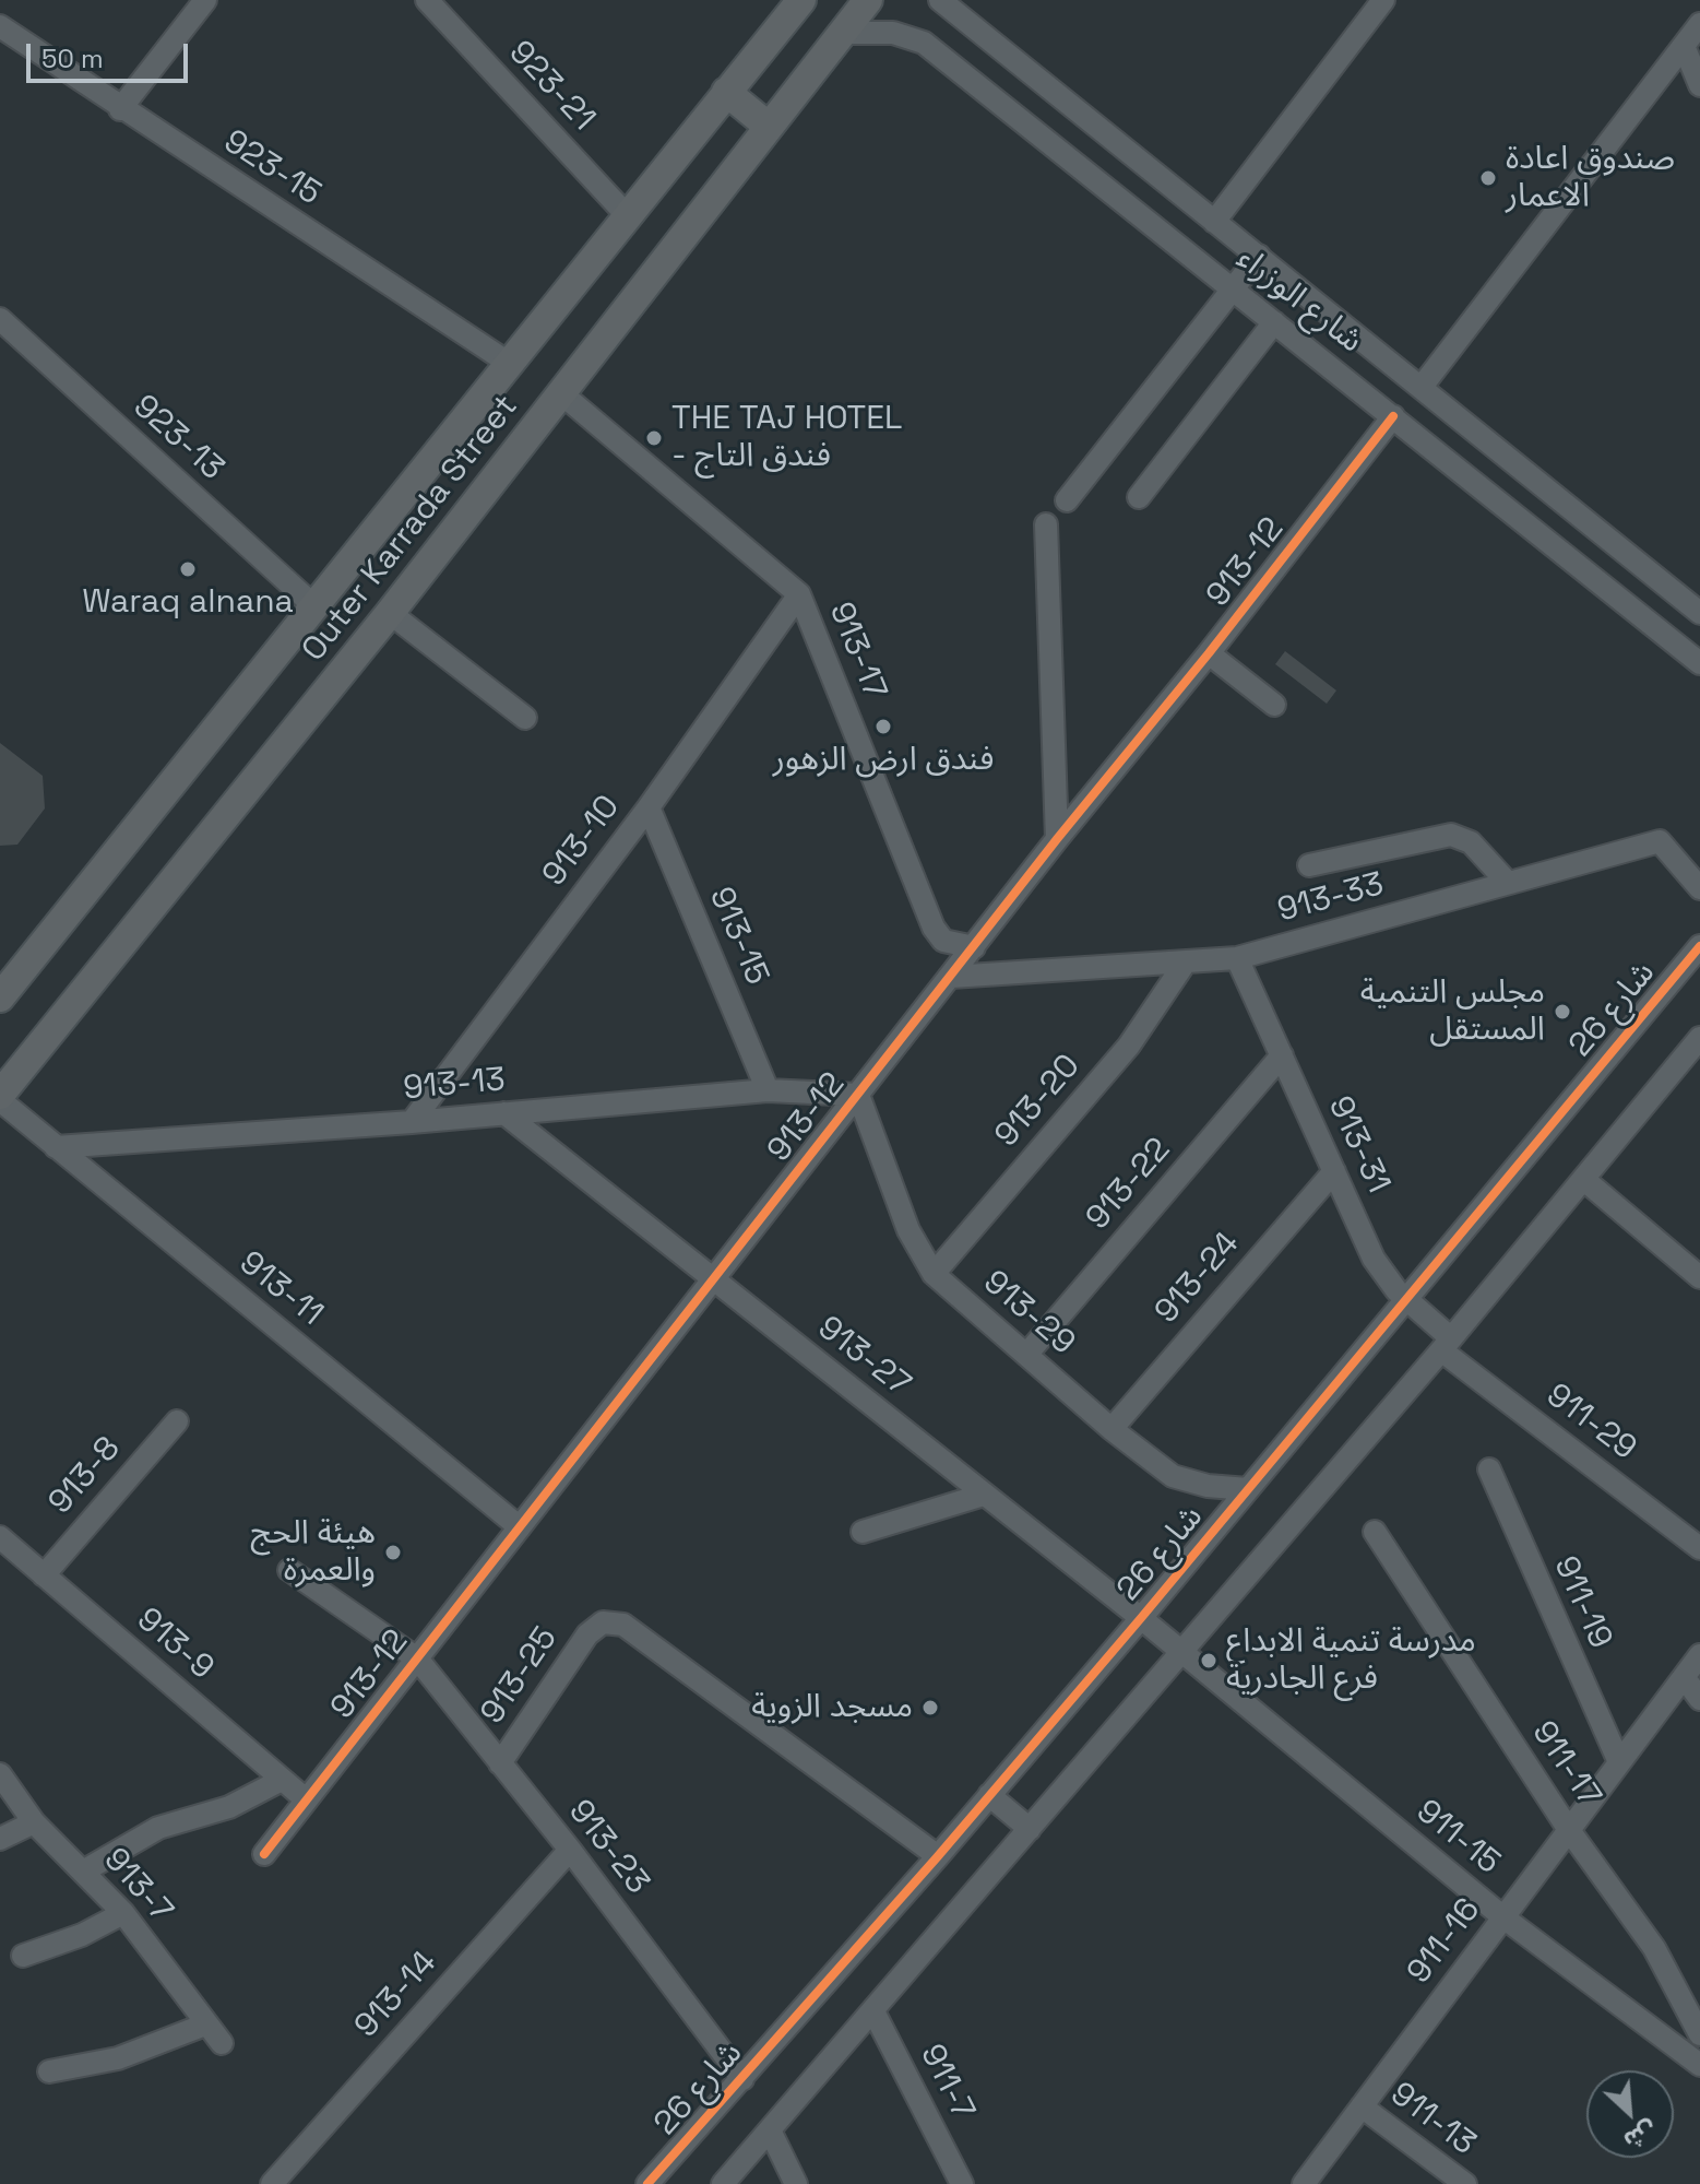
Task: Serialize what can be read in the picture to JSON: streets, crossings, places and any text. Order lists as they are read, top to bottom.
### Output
{
  "streets": {
    "main road": ["Outer Karrada Street"],
    "street": [
      "923-21",
      "923-15",
      "شارع الوزراء",
      "923-13",
      "913-12",
      "913-17",
      "913-10",
      "913-33",
      "913-15",
      "شارع 26",
      "913-13",
      "913-20",
      "913-31",
      "913-22",
      "913-24",
      "913-11",
      "913-29",
      "913-27",
      "911-29",
      "913-8",
      "911-19",
      "913-9",
      "913-25",
      "911-17",
      "911-15",
      "913-23",
      "913-7",
      "911-16",
      "913-14",
      "911-7",
      "911-13"
    ]
  },
  "crossings": [
    ["923-21", "Outer Karrada Street"],
    ["923-15", "Outer Karrada Street"],
    ["شارع الوزراء", "Outer Karrada Street"],
    ["شارع الوزراء", "913-12"],
    ["923-13", "Outer Karrada Street"],
    ["Outer Karrada Street", "913-17"],
    ["Outer Karrada Street", "913-11"],
    ["913-12", "913-17"],
    ["913-12", "913-33"],
    ["913-12", "913-13"],
    ["913-12", "913-11"],
    ["913-12", "913-29"],
    ["913-12", "913-27"],
    ["913-12", "913-9"],
    ["913-12", "913-23"],
    ["913-17", "913-10"],
    ["913-10", "913-15"],
    ["913-10", "913-13"],
    ["913-33", "913-20"],
    ["913-33", "913-31"],
    ["913-15", "913-13"],
    ["شارع 26", "913-31"],
    ["شارع 26", "913-29"],
    ["شارع 26", "913-27"],
    ["شارع 26", "913-25"],
    ["شارع 26", "913-23"],
    ["913-13", "913-11"],
    ["913-13", "913-29"],
    ["913-13", "913-27"],
    ["913-20", "913-29"],
    ["913-31", "913-22"],
    ["913-31", "913-24"],
    ["913-31", "911-29"],
    ["913-22", "913-29"],
    ["913-24", "913-29"],
    ["913-27", "911-15"],
    ["913-8", "913-9"],
    ["911-19", "911-16"],
    ["913-25", "913-23"],
    ["911-17", "911-16"],
    ["911-15", "911-16"],
    ["913-23", "913-14"],
    ["911-16", "911-13"]
  ],
  "places": [
    "صندوق اعادة الاعمار",
    "THE TAJ HOTEL - فندق التاج",
    "Waraq alnana",
    "فندق ارض الزهور",
    "مجلس التنمية المستقل",
    "هيئة الحج والعمرة",
    "مدرسة تنمية الابداع فرع الجادرية",
    "مسجد الزوية"
  ],
  "scale_bar": "50 m",
  "north": "bottom right"
}
